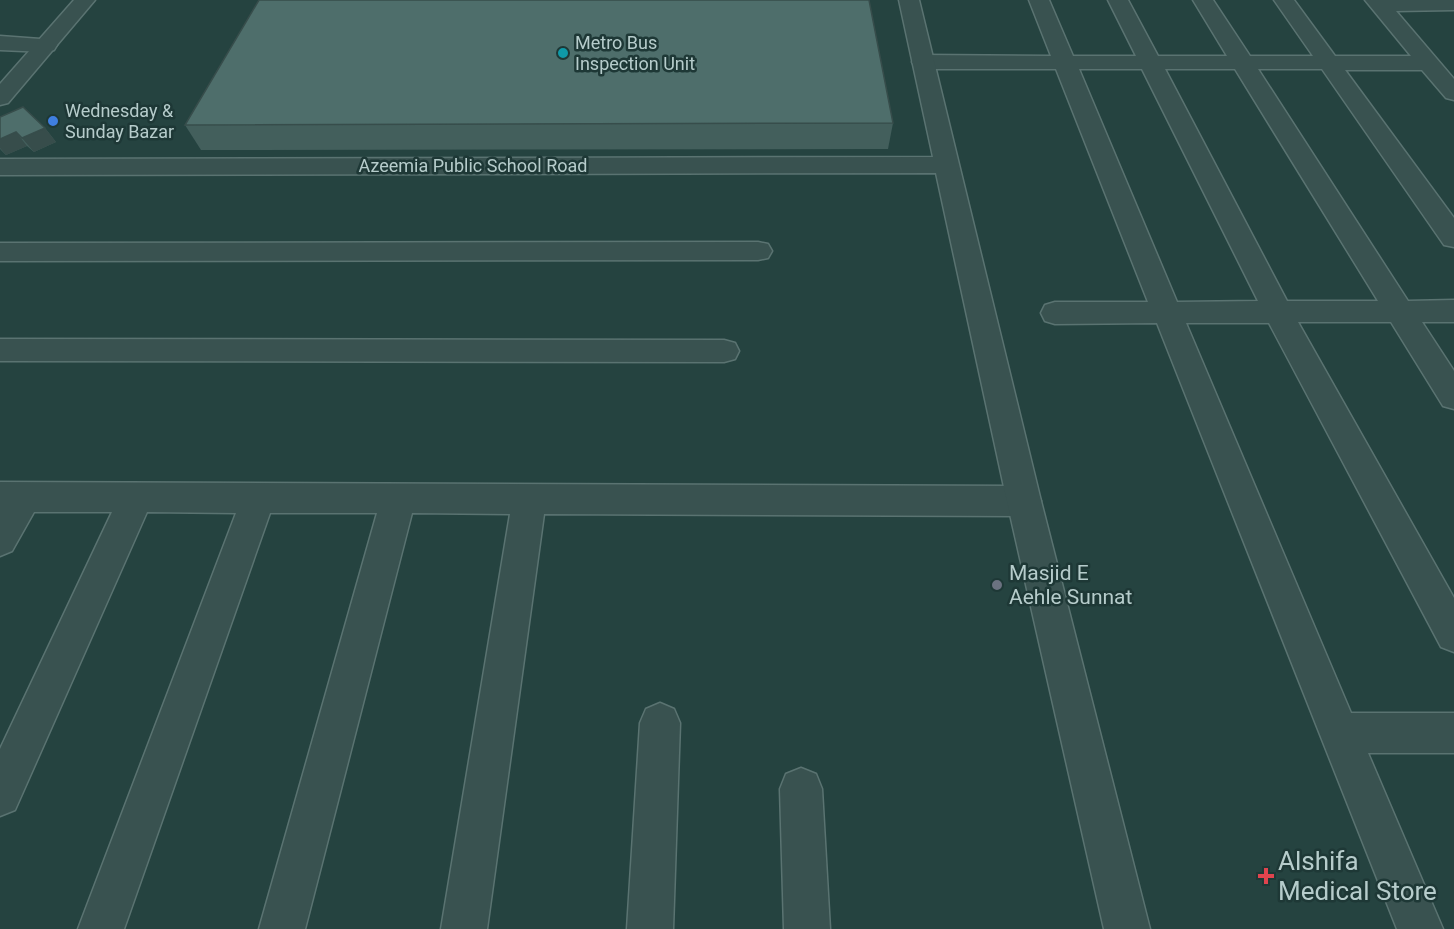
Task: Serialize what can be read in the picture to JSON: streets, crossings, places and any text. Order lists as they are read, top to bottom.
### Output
{
  "streets": {
    "street": ["Azeemia Public School Road"]
  },
  "places": {
    "other": ["Metro Bus Inspection Unit", "Wednesday & Sunday Bazar", "Masjid E Aehle Sunnat"],
    "health": ["Alshifa Medical Store"]
  }
}
